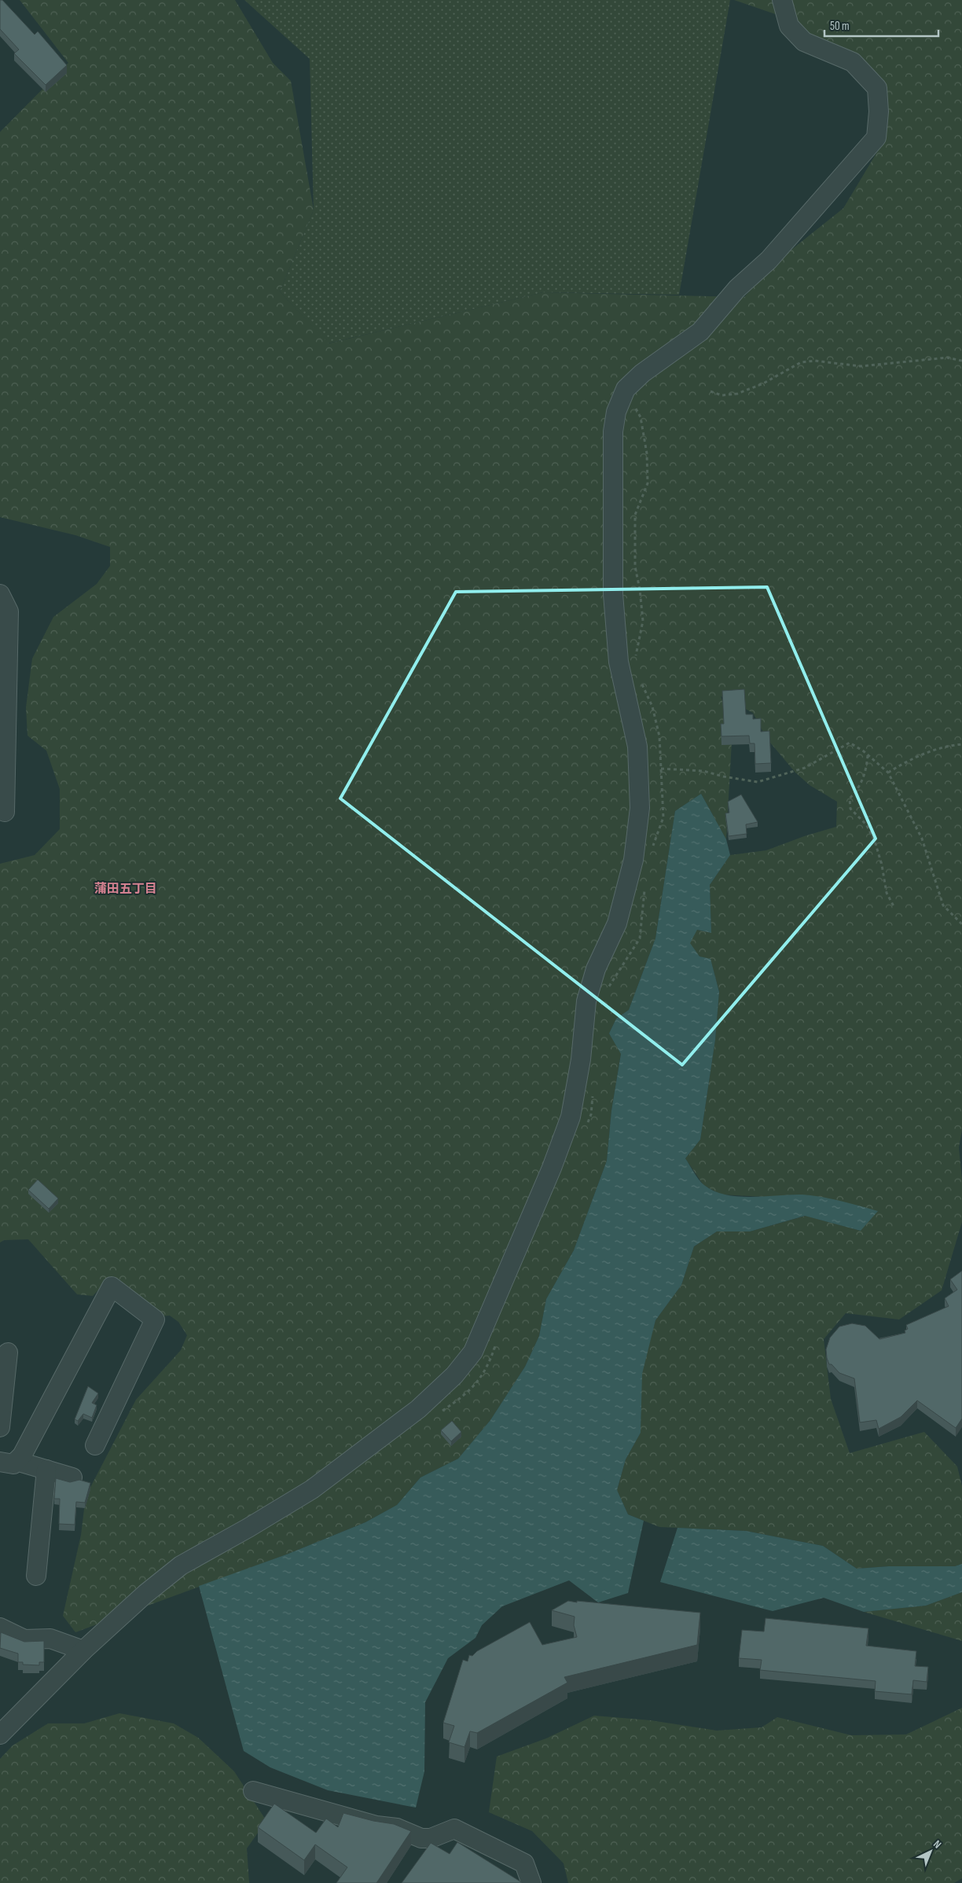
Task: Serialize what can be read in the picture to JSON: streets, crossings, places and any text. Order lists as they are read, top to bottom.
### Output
{
  "districts": ["蒲田五丁目"],
  "scale_bar": "50 m",
  "north": "top right"
}
